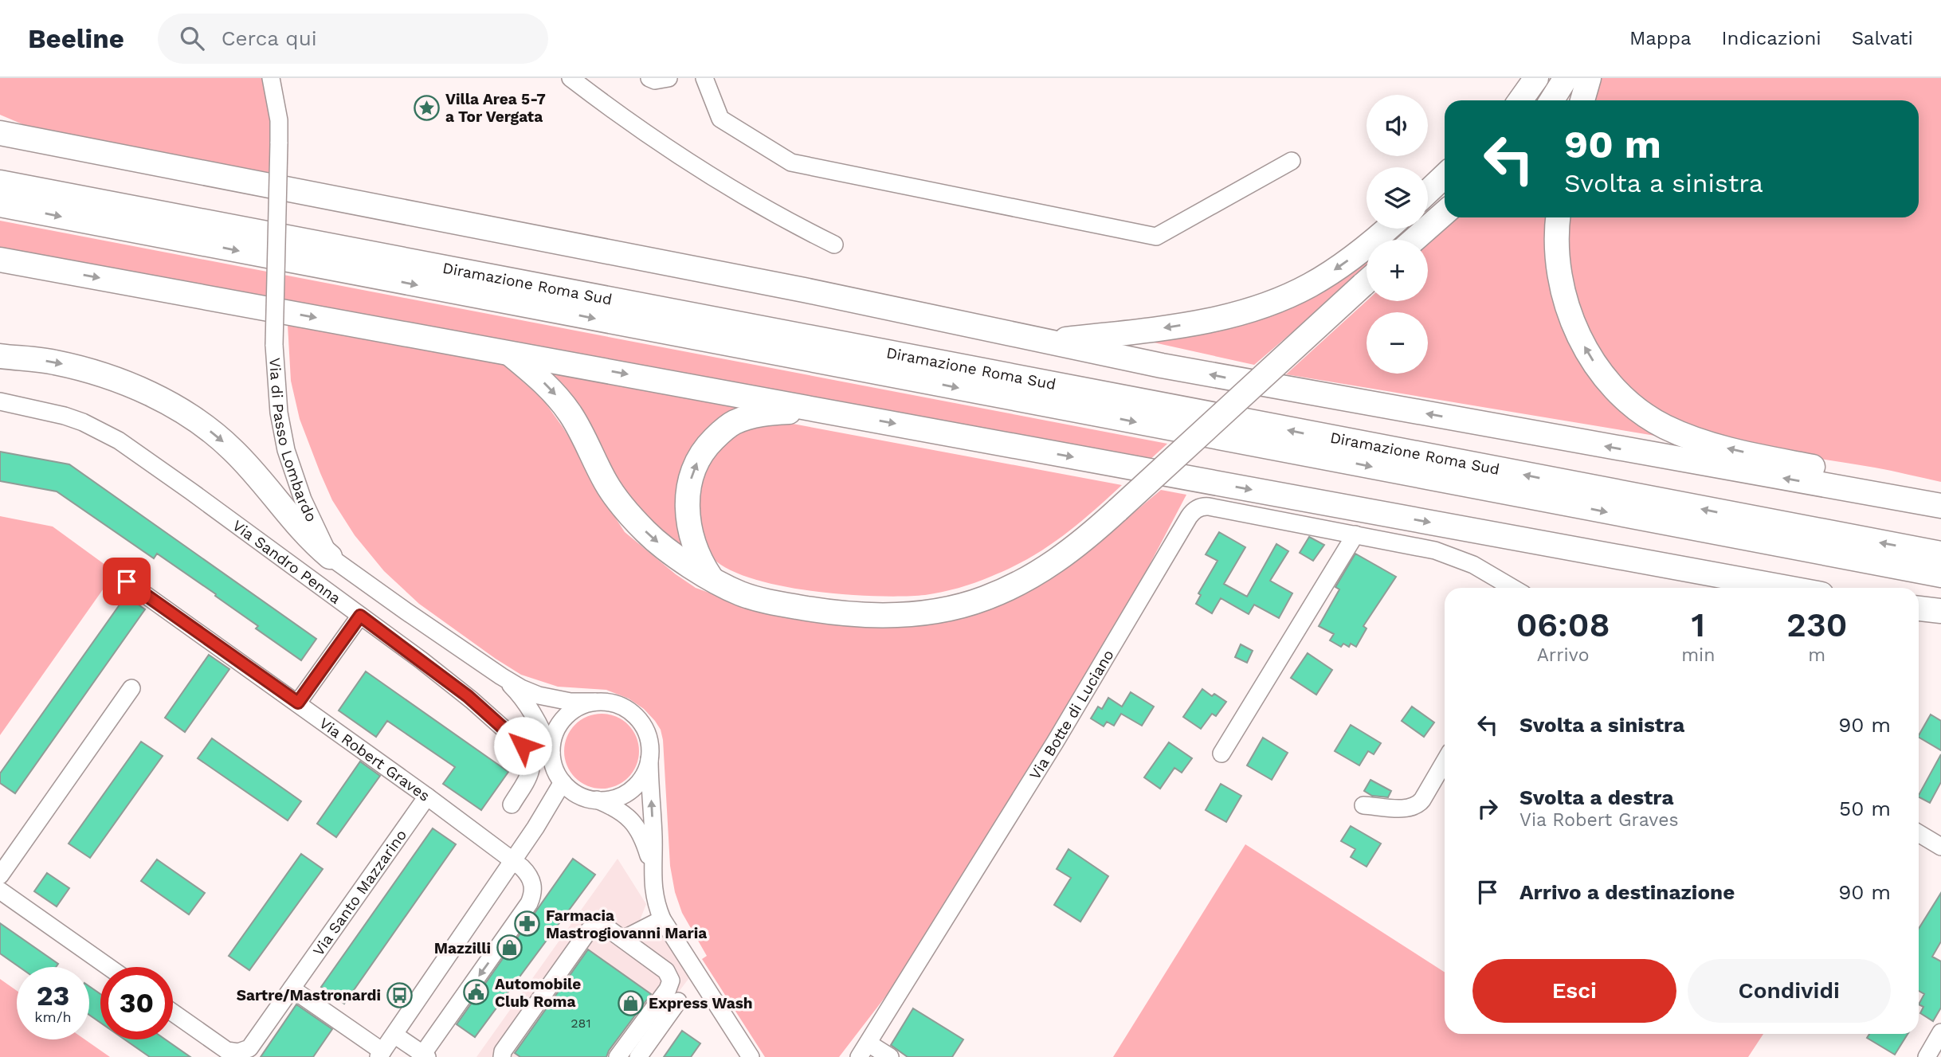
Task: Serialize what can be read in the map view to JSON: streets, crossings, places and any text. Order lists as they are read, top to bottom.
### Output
{
  "streets": {
    "highway": ["Diramazione Roma Sud"],
    "street": [
      "Via di Passo Lombardo",
      "Via Sandro Penna",
      "Via Botte di Luciano",
      "Via Robert Graves",
      "Via Santo Mazzarino"
    ]
  },
  "crossings": [
    ["Via Robert Graves", "Via Santo Mazzarino"]
  ],
  "places": {
    "place": ["Villa Area 5-7 a Tor Vergata"],
    "pharmacy": ["Farmacia Mastrogiovanni Maria"],
    "shop": ["Mazzilli", "Express Wash"],
    "public building": ["Automobile Club Roma"],
    "bus stop": ["Sartre/Mastronardi"]
  },
  "house_numbers": ["281"],
  "page": {
    "header": "Beeline",
    "search": "Cerca qui",
    "nav": ["Mappa", "Indicazioni", "Salvati"],
    "map_buttons": ["+", "−"],
    "turn": ["90 m", "Svolta a sinistra"],
    "eta": [
      "06:08",
      "Arrivo",
      "1",
      "min",
      "230",
      "m"
    ],
    "list": [
      {
        "name": "Svolta a sinistra",
        "value": "90 m"
      },
      {
        "name": "Svolta a destra",
        "note": "Via Robert Graves",
        "value": "50 m"
      },
      {
        "name": "Arrivo a destinazione",
        "value": "90 m"
      }
    ],
    "buttons": ["Esci", "Condividi"],
    "speed": "23 km/h",
    "limit": "30"
  }
}
